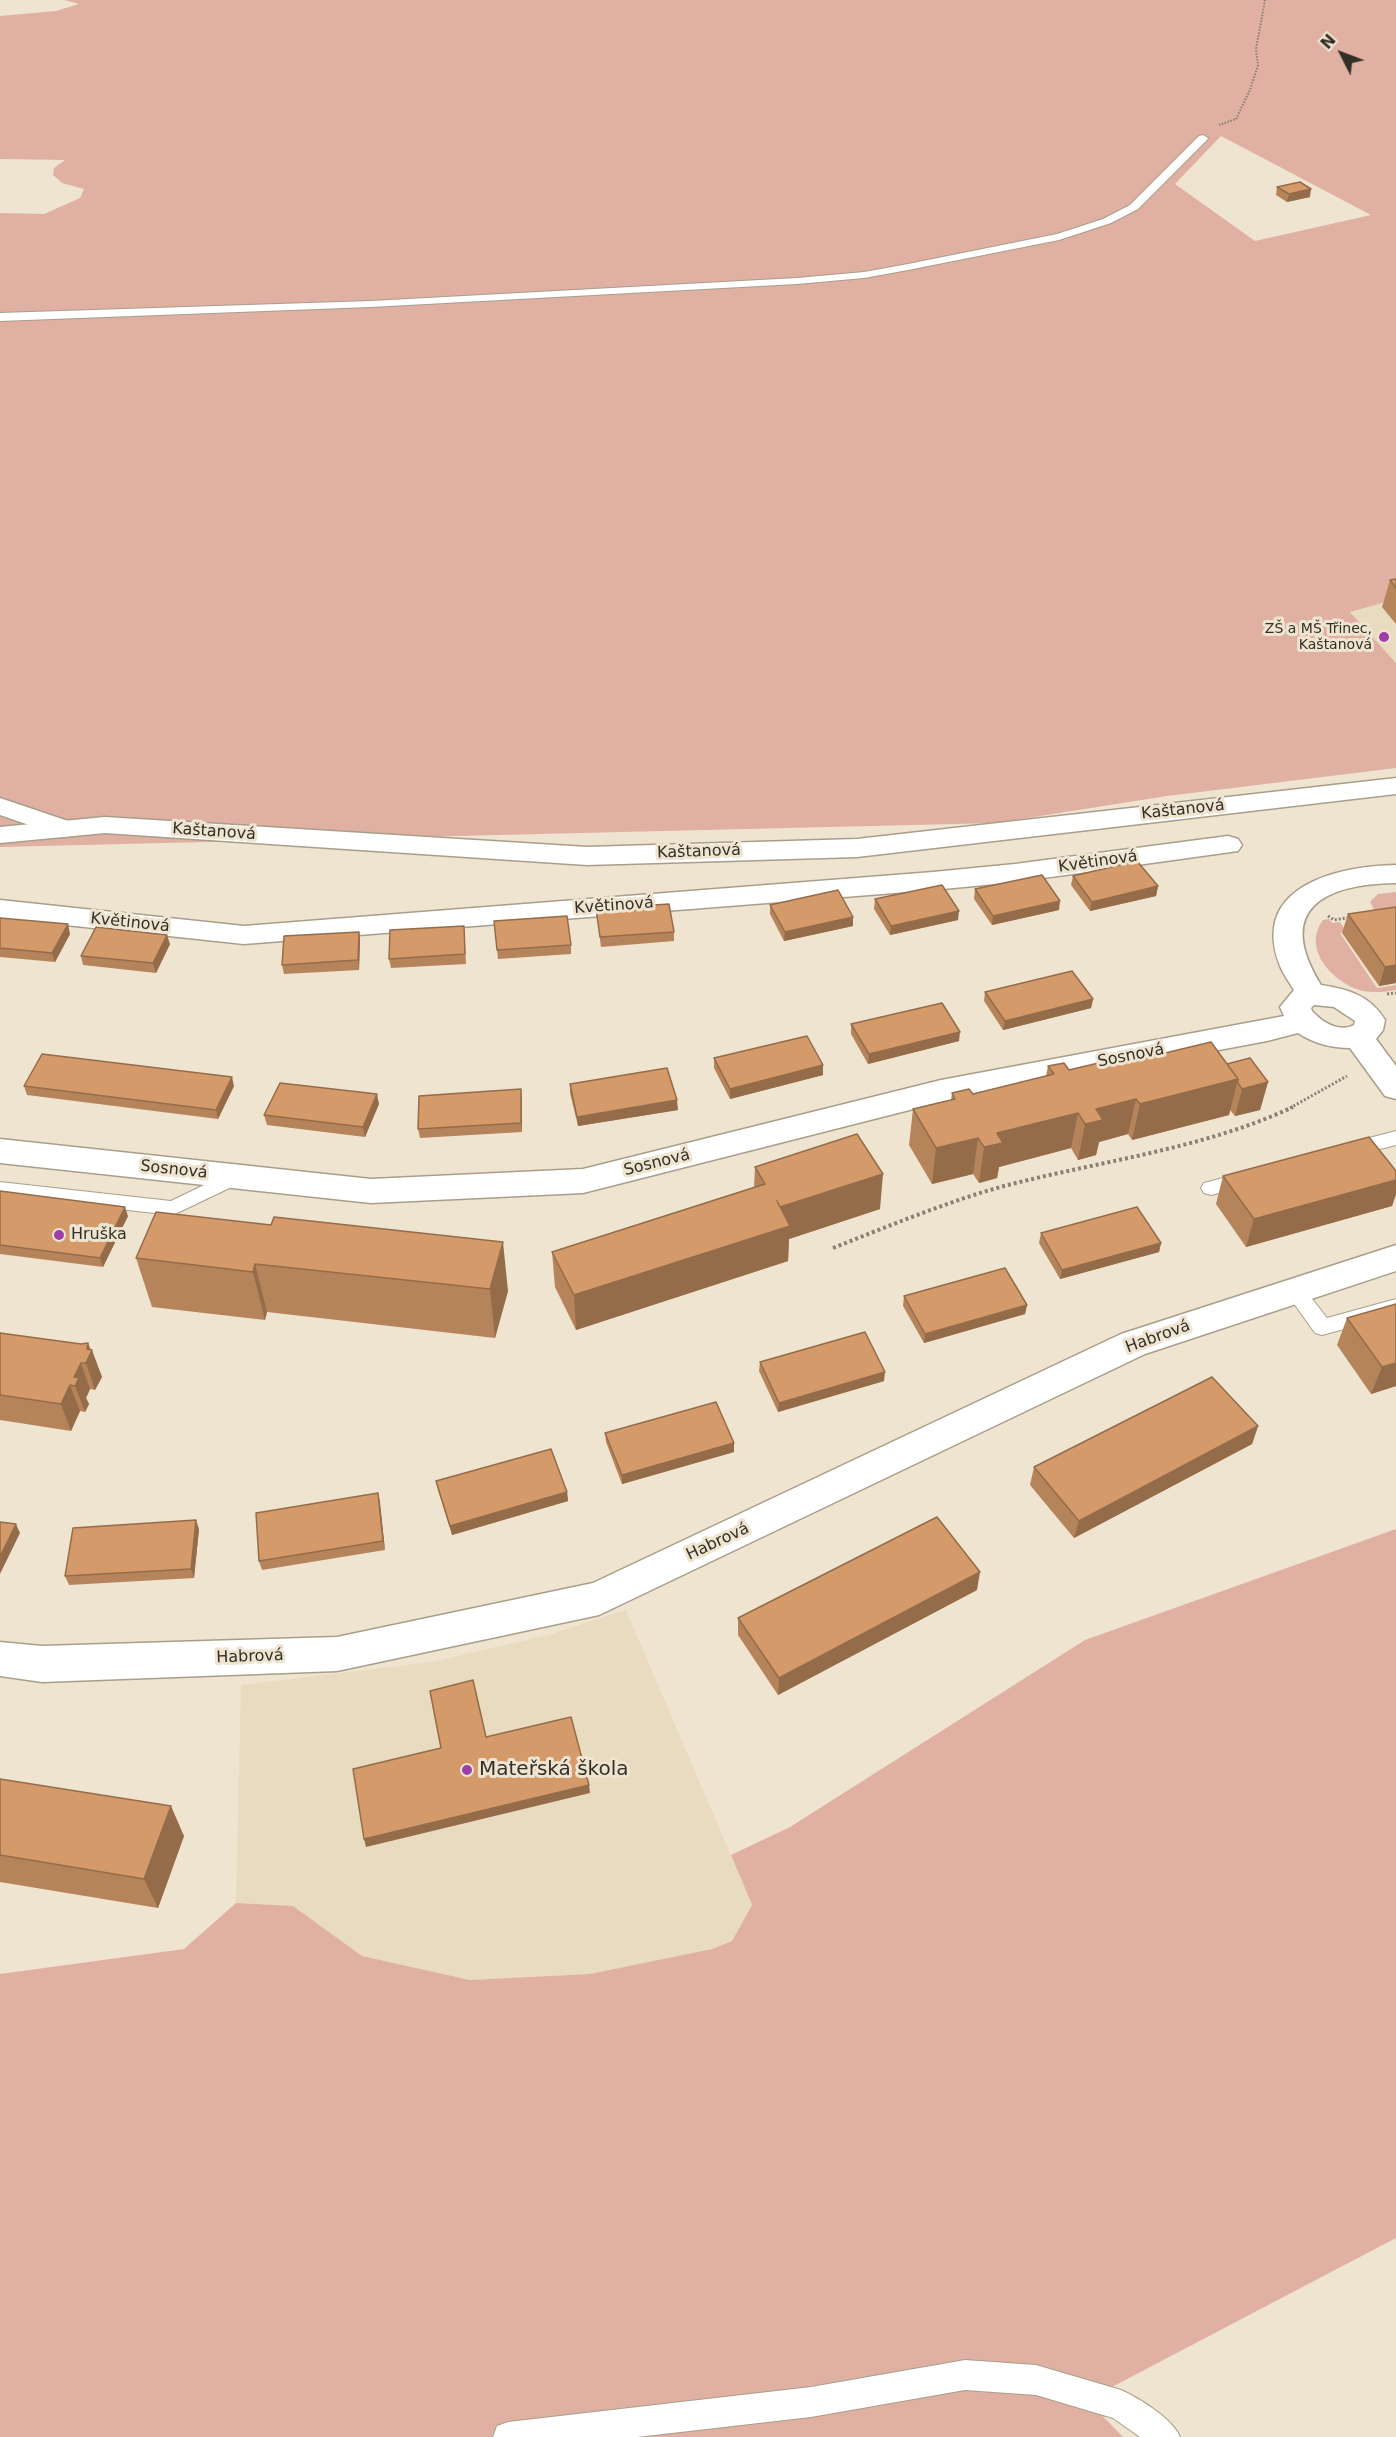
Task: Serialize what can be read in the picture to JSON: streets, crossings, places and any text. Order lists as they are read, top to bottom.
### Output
{
  "streets": {
    "street": [
      "Kaštanová",
      "Květinová",
      "Sosnová",
      "Habrová"
    ]
  },
  "places": ["ZŠ a MŠ Třinec, Kaštanová", "Hruška", "Mateřská škola"],
  "north": "top left"
}
